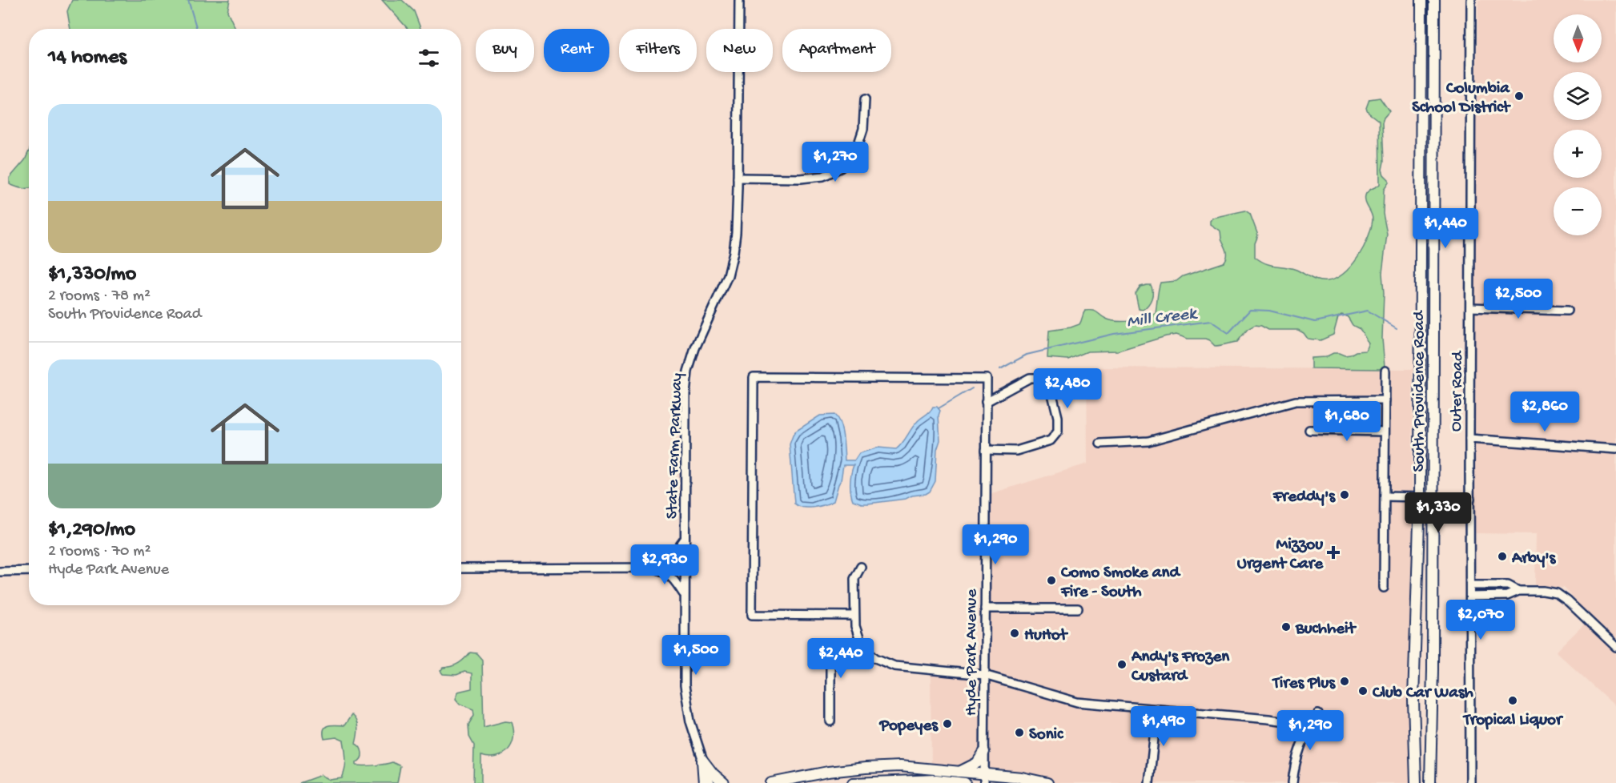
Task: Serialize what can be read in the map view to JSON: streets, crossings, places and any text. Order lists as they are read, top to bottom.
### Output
{
  "streets": {
    "main road": ["South Providence Road"],
    "street": ["Outer Road", "State Farm Parkway", "Hyde Park Avenue"]
  },
  "water": ["Mill Creek"],
  "places": {
    "other": [
      "Columbia School District",
      "Freddy's",
      "Arby's",
      "Como Smoke and Fire - South",
      "Buchheit",
      "HuHot",
      "Andy's Frozen Custard",
      "Tires Plus",
      "Club Car Wash",
      "Tropical Liquor",
      "Popeyes",
      "Sonic"
    ],
    "health": ["Mizzou Urgent Care"]
  },
  "north": "bottom",
  "page": {
    "map_buttons": ["+", "−"],
    "chip": [
      "Buy",
      "Rent",
      "Filters",
      "New",
      "Apartment"
    ],
    "heading": "14 homes",
    "list": [
      {
        "name": "$1,330/mo",
        "note": "2 rooms · 78 m² · South Providence Road"
      },
      {
        "name": "$1,290/mo",
        "note": "2 rooms · 70 m² · Hyde Park Avenue"
      }
    ],
    "price": [
      "$1,270",
      "$1,440",
      "$2,500",
      "$2,480",
      "$2,860",
      "$1,680",
      "$1,330",
      "$1,290",
      "$2,930",
      "$2,070",
      "$1,500",
      "$2,440",
      "$1,490",
      "$1,290"
    ]
  }
}
